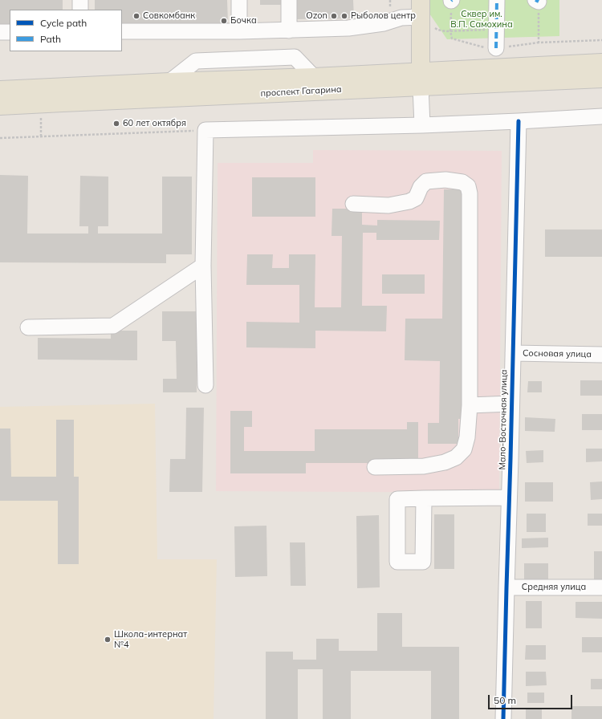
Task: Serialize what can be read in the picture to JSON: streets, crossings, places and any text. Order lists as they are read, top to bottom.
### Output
{
  "streets": {
    "main road": ["проспект Гагарина"],
    "street": ["Сосновая улица", "Мало-Восточная улица", "Средняя улица"]
  },
  "crossings": [
    ["Сосновая улица", "Мало-Восточная улица"],
    ["Мало-Восточная улица", "Средняя улица"]
  ],
  "parks": ["Сквер им. В.П. Самохина"],
  "places": [
    "Совкомбанк",
    "Ozon",
    "Рыболов центр",
    "Бочка",
    "60 лет октября",
    "Школа-интернат №4"
  ],
  "legend": ["Cycle path", "Path"],
  "scale_bar": "50 m"
}
